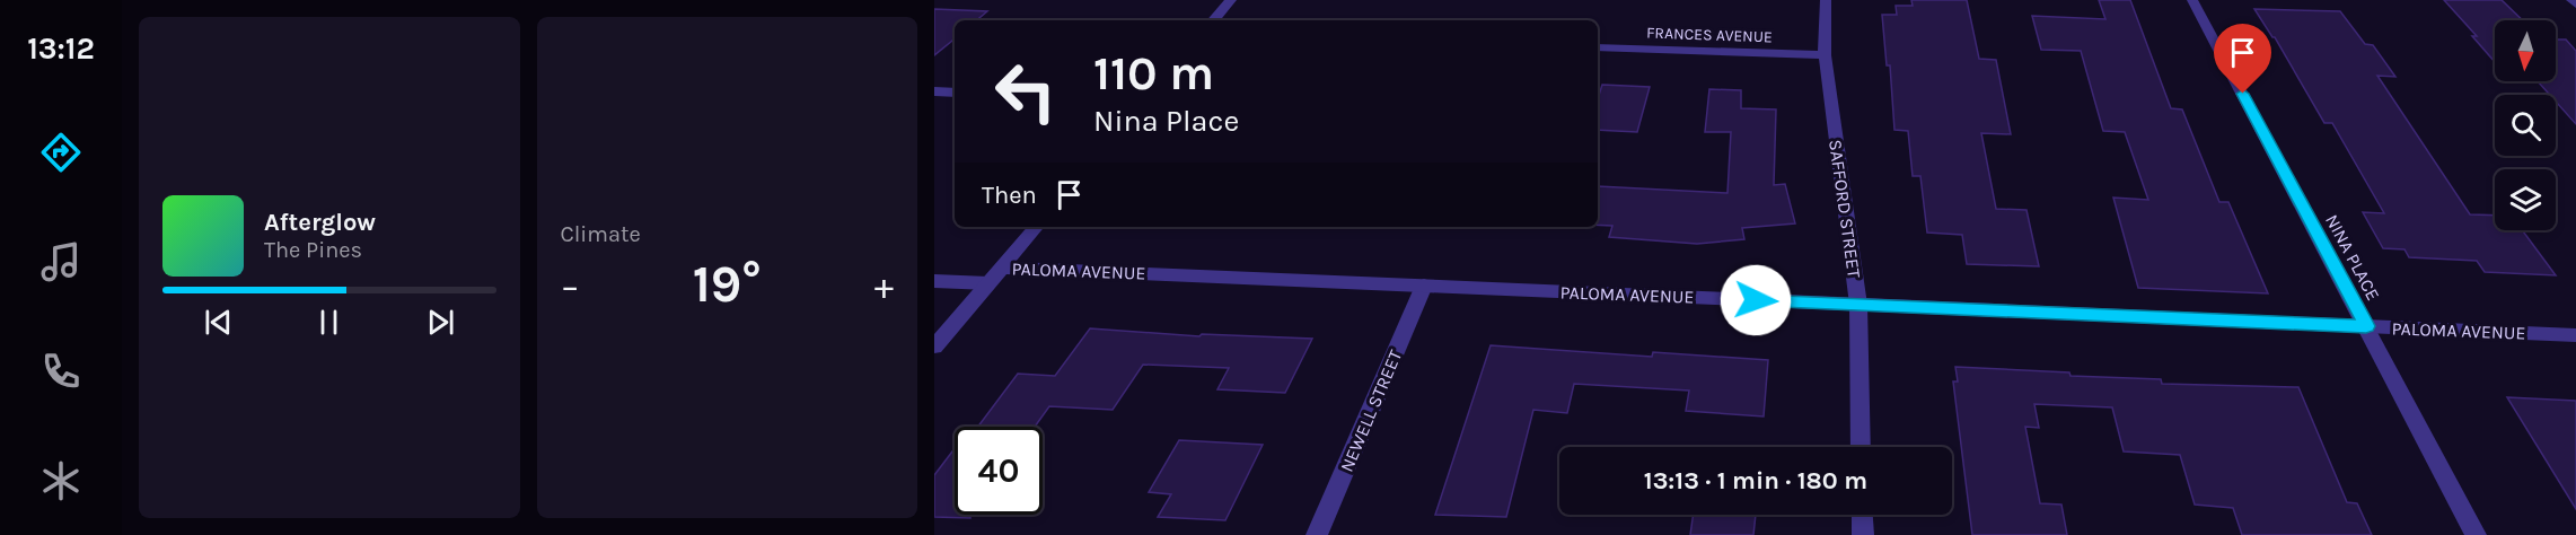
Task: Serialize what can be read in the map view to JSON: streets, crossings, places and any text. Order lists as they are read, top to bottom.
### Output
{
  "streets": {
    "street": [
      "FRANCES AVENUE",
      "SAFFORD STREET",
      "NINA PLACE",
      "PALOMA AVENUE",
      "NEWELL STREET"
    ]
  },
  "crossings": [
    ["FRANCES AVENUE", "SAFFORD STREET"],
    ["SAFFORD STREET", "PALOMA AVENUE"],
    ["NINA PLACE", "PALOMA AVENUE"],
    ["PALOMA AVENUE", "NEWELL STREET"]
  ],
  "north": "bottom",
  "page": {
    "tabs": "13:12",
    "tile": "Climate",
    "turn": ["110 m", "Nina Place"],
    "then": "Then",
    "song": ["Afterglow", "The Pines"],
    "heat": ["−", "19°", "+"],
    "limit": "40",
    "trip": "13:13 · 1 min · 180 m"
  }
}
